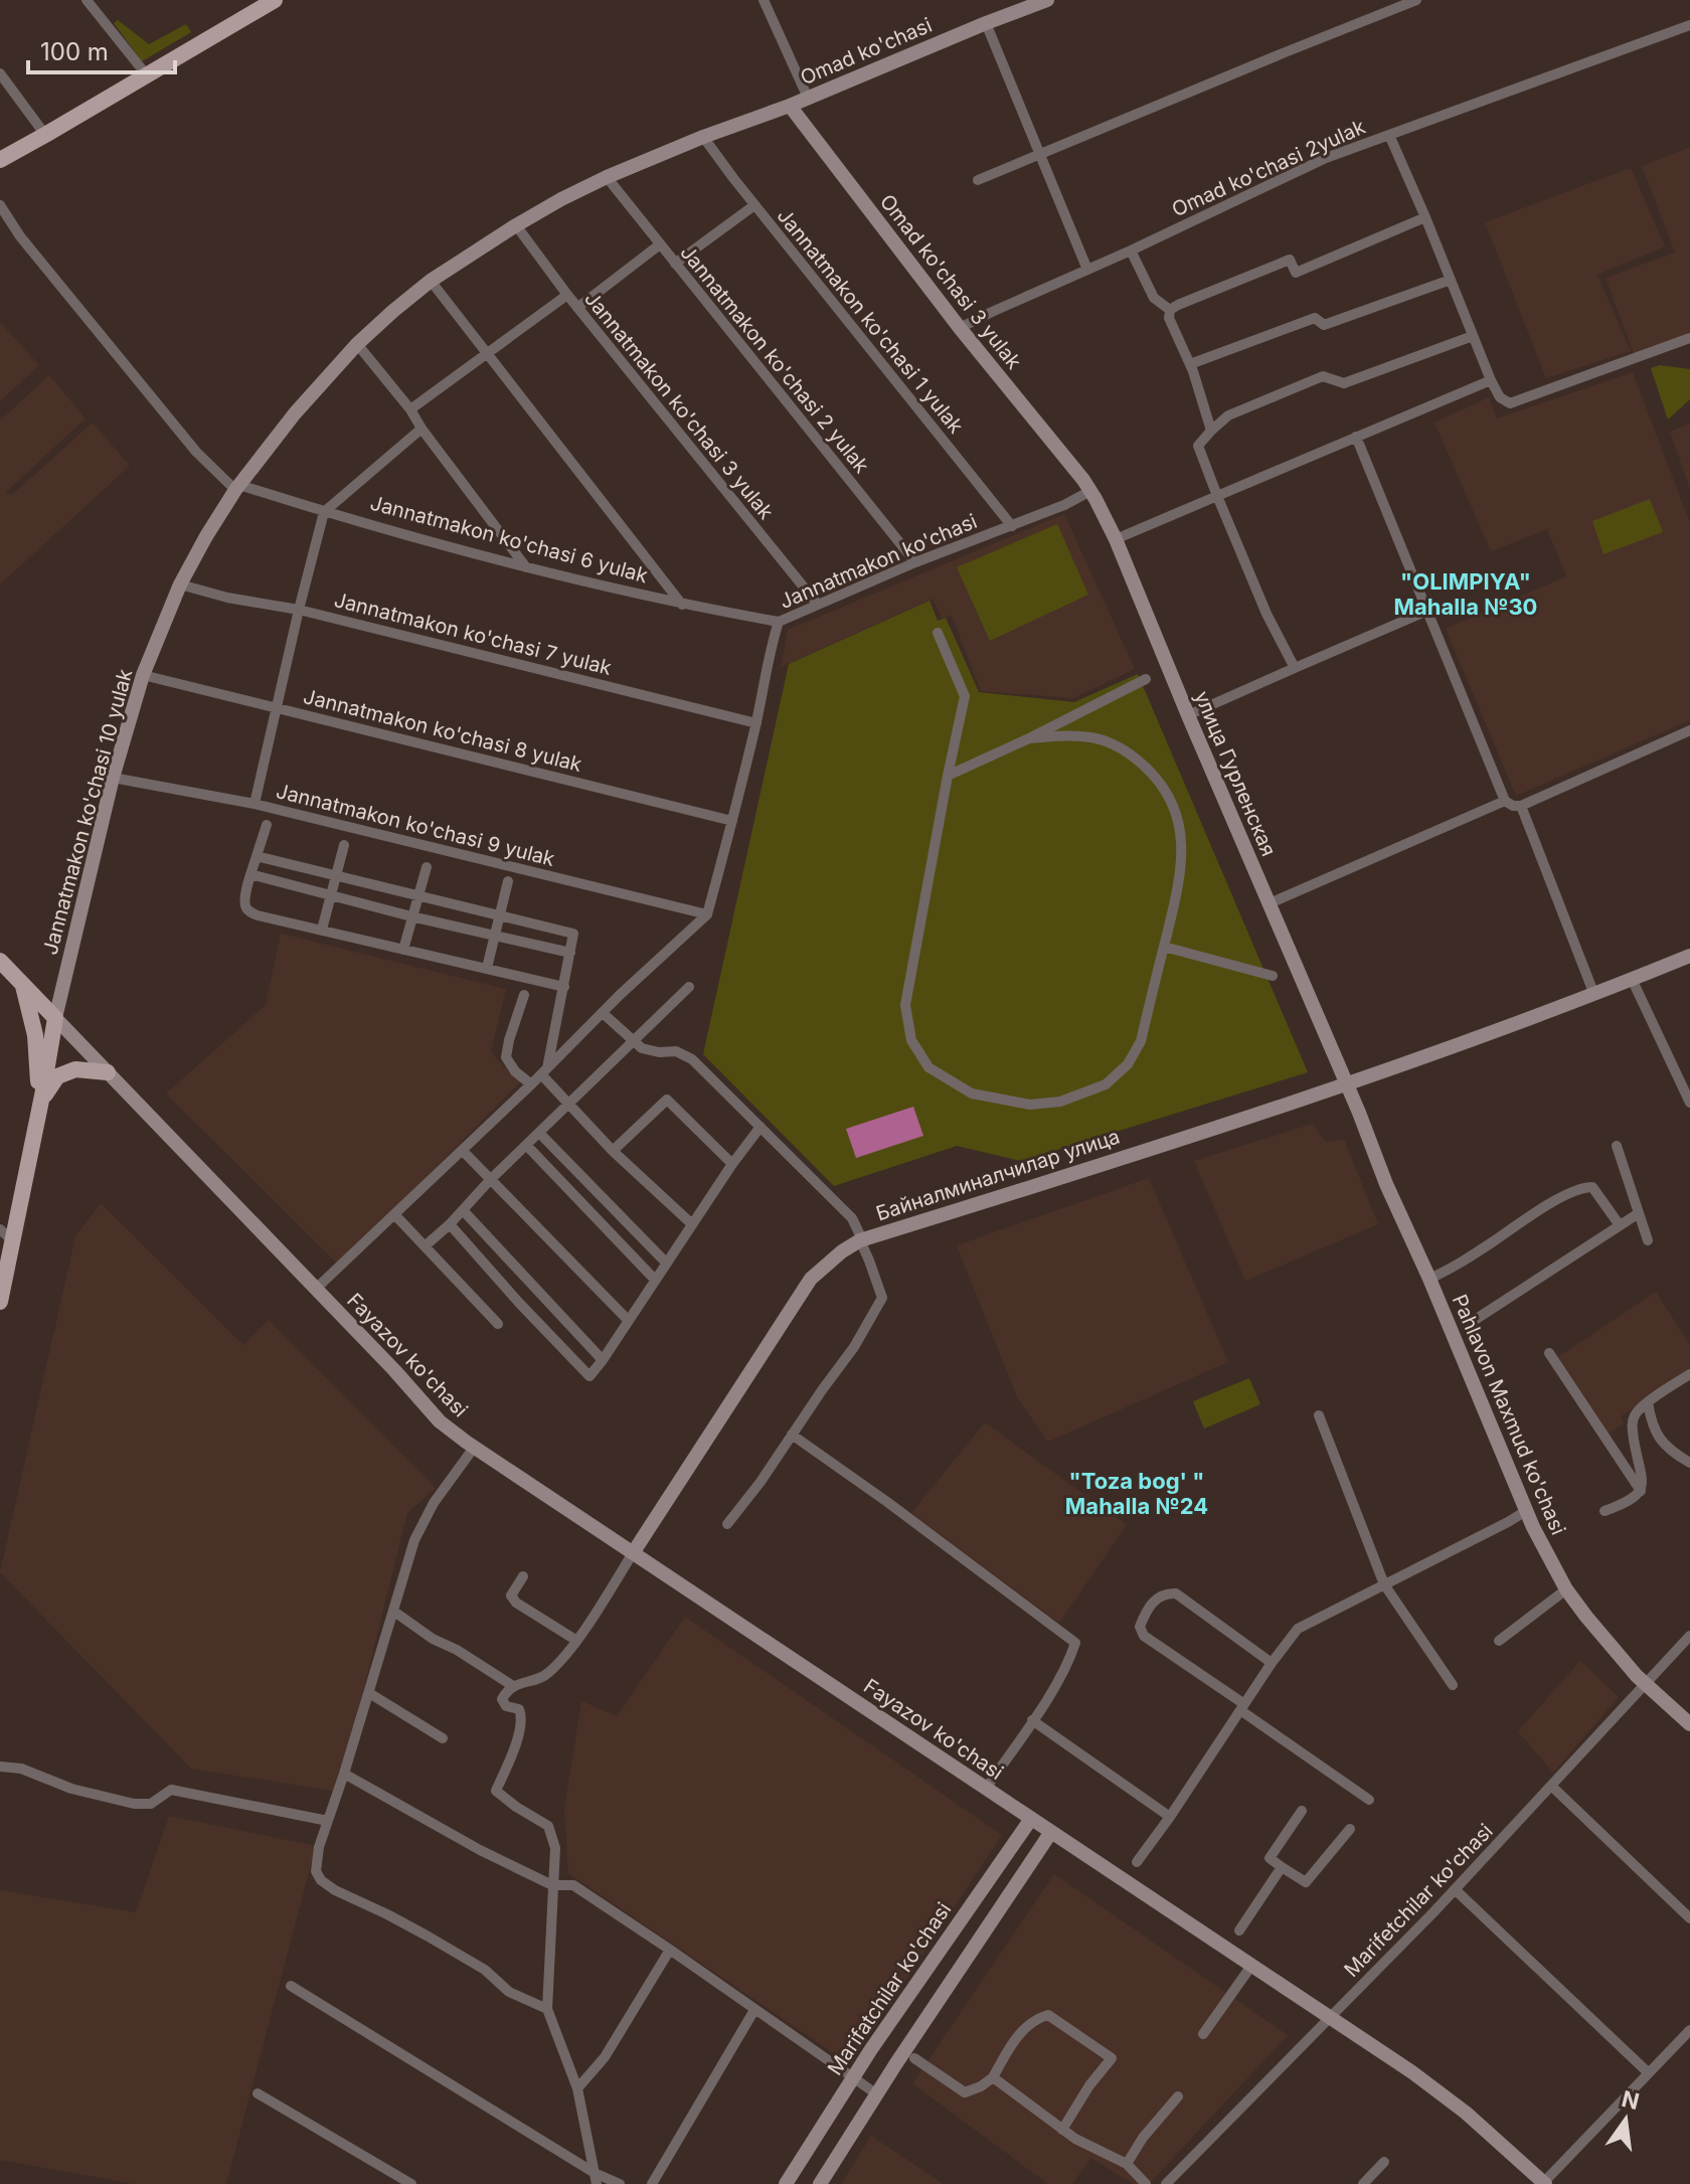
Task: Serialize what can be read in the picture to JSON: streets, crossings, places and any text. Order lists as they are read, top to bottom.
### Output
{
  "streets": {
    "main road": ["Fayazov ko'chasi"],
    "street": [
      "Omad ko'chasi",
      "Omad ko'chasi 2yulak",
      "Omad ko'chasi 3 yulak",
      "Jannatmakon ko'chasi 1 yulak",
      "Jannatmakon ko'chasi 2 yulak",
      "Jannatmakon ko'chasi 3 yulak",
      "Jannatmakon ko'chasi 6 yulak",
      "Jannatmakon ko'chasi",
      "Jannatmakon ko'chasi 7 yulak",
      "Jannatmakon ko'chasi 8 yulak",
      "улица Гурленская",
      "Jannatmakon ko'chasi 10 yulak",
      "Jannatmakon ko'chasi 9 yulak",
      "Байналминалчилар улица",
      "Pahlavon Maxmud ko'chasi",
      "Marifetchilar ko'chasi",
      "Marifatchilar ko'chasi"
    ]
  },
  "crossings": [
    ["Omad ko'chasi", "Omad ko'chasi 3 yulak"],
    ["Omad ko'chasi", "Jannatmakon ko'chasi 10 yulak"],
    ["Omad ko'chasi 2yulak", "Omad ko'chasi 3 yulak"],
    ["Omad ko'chasi 3 yulak", "Jannatmakon ko'chasi"],
    ["Omad ko'chasi 3 yulak", "улица Гурленская"],
    ["Omad ko'chasi 3 yulak", "Jannatmakon ko'chasi 10 yulak"],
    ["Jannatmakon ko'chasi 1 yulak", "Jannatmakon ko'chasi"],
    ["Jannatmakon ko'chasi 1 yulak", "Jannatmakon ko'chasi 10 yulak"],
    ["Jannatmakon ko'chasi 2 yulak", "Jannatmakon ko'chasi"],
    ["Jannatmakon ko'chasi 2 yulak", "Jannatmakon ko'chasi 10 yulak"],
    ["Jannatmakon ko'chasi 3 yulak", "Jannatmakon ko'chasi"],
    ["Jannatmakon ko'chasi 3 yulak", "Jannatmakon ko'chasi 10 yulak"],
    ["Jannatmakon ko'chasi 6 yulak", "Jannatmakon ko'chasi"],
    ["Jannatmakon ko'chasi 6 yulak", "Jannatmakon ko'chasi 10 yulak"],
    ["Jannatmakon ko'chasi", "Jannatmakon ko'chasi 7 yulak"],
    ["Jannatmakon ko'chasi", "Jannatmakon ko'chasi 8 yulak"],
    ["Jannatmakon ko'chasi", "улица Гурленская"],
    ["Jannatmakon ko'chasi", "Jannatmakon ko'chasi 9 yulak"],
    ["Jannatmakon ko'chasi", "Fayazov ko'chasi"],
    ["Jannatmakon ko'chasi 7 yulak", "Jannatmakon ko'chasi 10 yulak"],
    ["Jannatmakon ko'chasi 8 yulak", "Jannatmakon ko'chasi 10 yulak"],
    ["улица Гурленская", "Байналминалчилар улица"],
    ["улица Гурленская", "Pahlavon Maxmud ko'chasi"],
    ["Jannatmakon ko'chasi 10 yulak", "Jannatmakon ko'chasi 9 yulak"],
    ["Jannatmakon ko'chasi 10 yulak", "Fayazov ko'chasi"],
    ["Jannatmakon ko'chasi 9 yulak", "Fayazov ko'chasi"],
    ["Байналминалчилар улица", "Fayazov ko'chasi"],
    ["Байналминалчилар улица", "Pahlavon Maxmud ko'chasi"],
    ["Fayazov ko'chasi", "Marifetchilar ko'chasi"],
    ["Fayazov ko'chasi", "Marifatchilar ko'chasi"],
    ["Pahlavon Maxmud ko'chasi", "Marifetchilar ko'chasi"]
  ],
  "districts": ["\"OLIMPIYA\" Mahalla №30", "\"Toza bog' \" Mahalla №24"],
  "scale_bar": "100 m",
  "north": "top"
}
